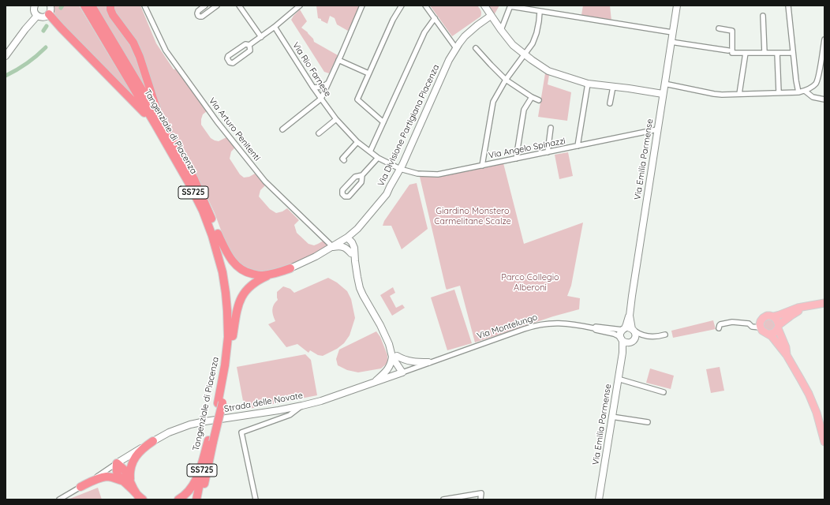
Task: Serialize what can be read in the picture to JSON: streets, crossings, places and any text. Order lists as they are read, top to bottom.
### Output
{
  "streets": {
    "highway": ["Tangenziale di Piacenza", "SS725"],
    "street": [
      "Via Rio Farnese",
      "Via Divisione Partigiana Piacenza",
      "Via Arturo Penitenti",
      "Via Angelo Spinazzi",
      "Via Emilia Parmense",
      "Via Montelungo",
      "Strada delle Novate"
    ]
  },
  "crossings": [
    ["Via Rio Farnese", "Via Divisione Partigiana Piacenza"],
    ["Via Rio Farnese", "Via Angelo Spinazzi"],
    ["Via Divisione Partigiana Piacenza", "Via Arturo Penitenti"],
    ["Via Divisione Partigiana Piacenza", "Via Angelo Spinazzi"],
    ["Via Angelo Spinazzi", "Via Emilia Parmense"],
    ["Via Emilia Parmense", "Via Montelungo"],
    ["Via Montelungo", "Strada delle Novate"]
  ],
  "parks": ["Giardino Monstero Carmelitane Scalze", "Parco Collegio Alberoni"]
}
